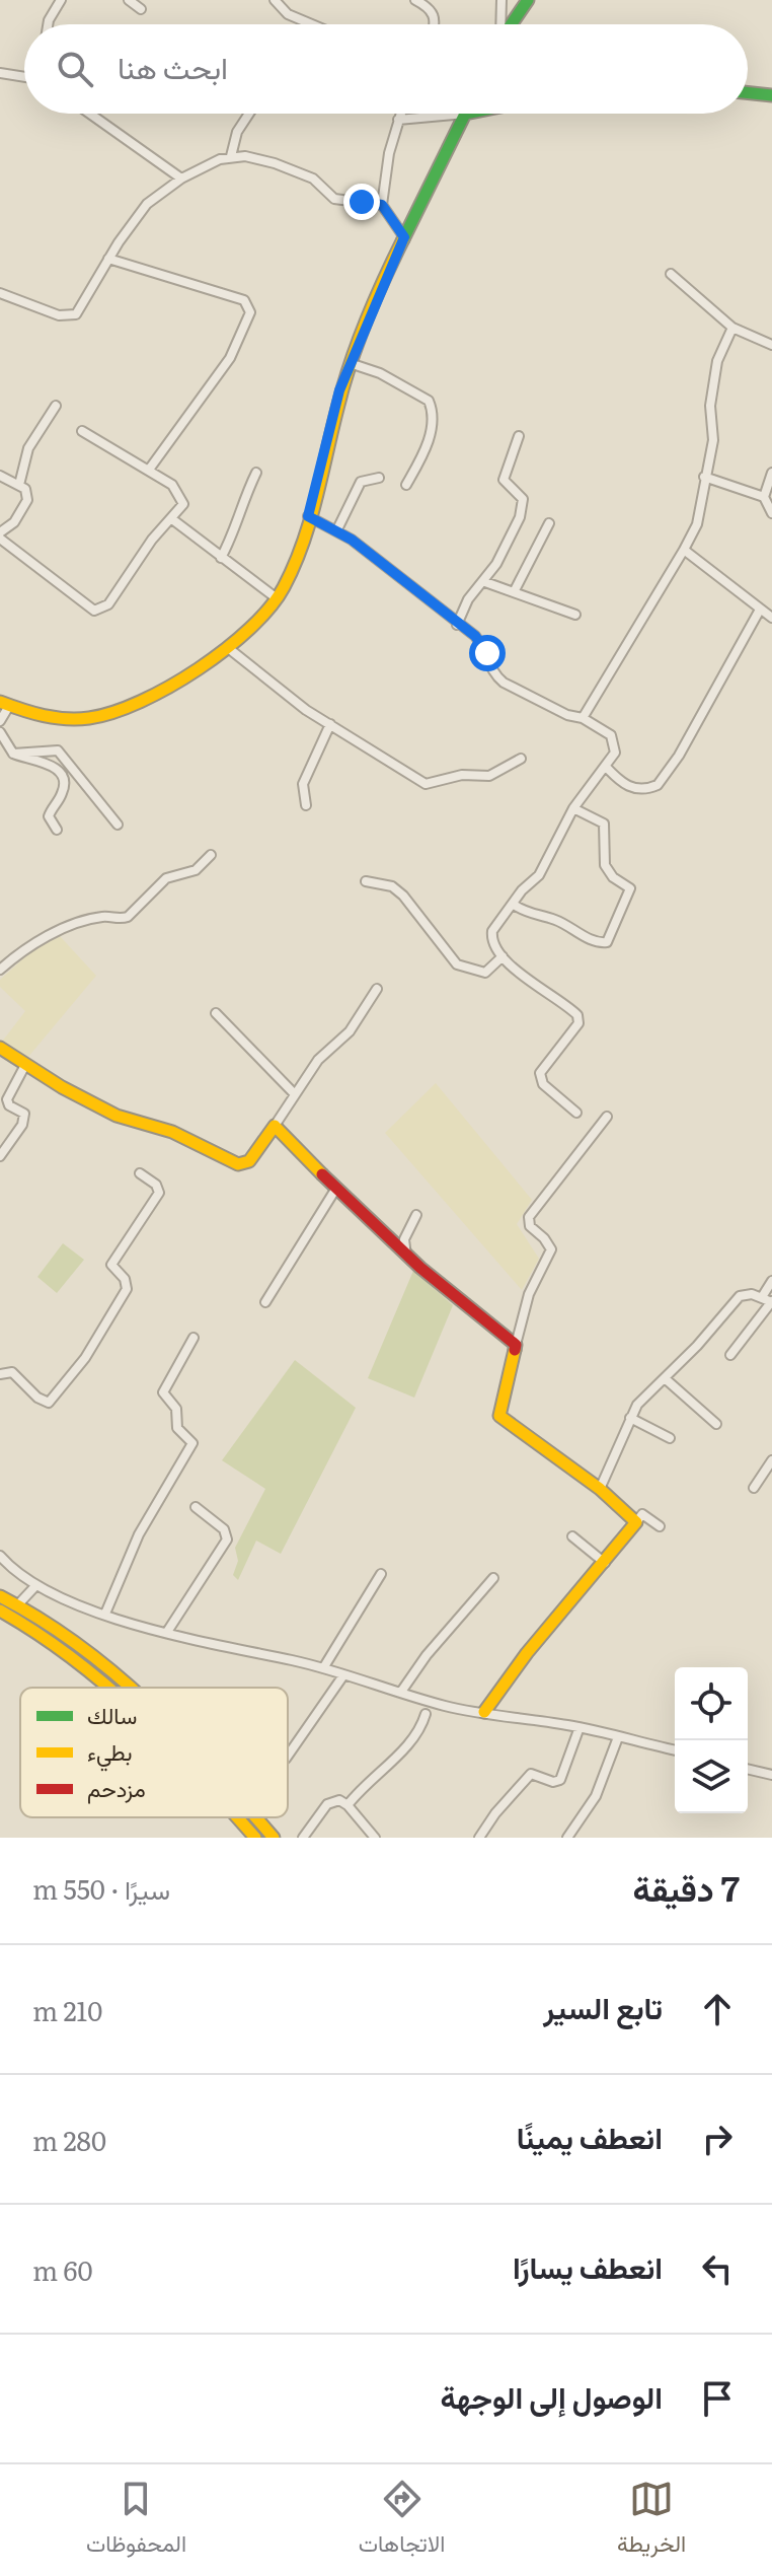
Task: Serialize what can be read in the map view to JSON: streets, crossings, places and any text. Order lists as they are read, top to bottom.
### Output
{
  "legend": ["سالك", "بطيء", "مزدحم"],
  "page": {
    "search": "ابحث هنا",
    "heading": ["7 دقيقة", "سيرًا · 550 m"],
    "list": [
      ["تابع السير", "210 m"],
      ["انعطف يمينًا", "280 m"],
      ["انعطف يسارًا", "60 m"],
      "الوصول إلى الوجهة"
    ],
    "nav": ["الخريطة", "الاتجاهات", "المحفوظات"]
  }
}
